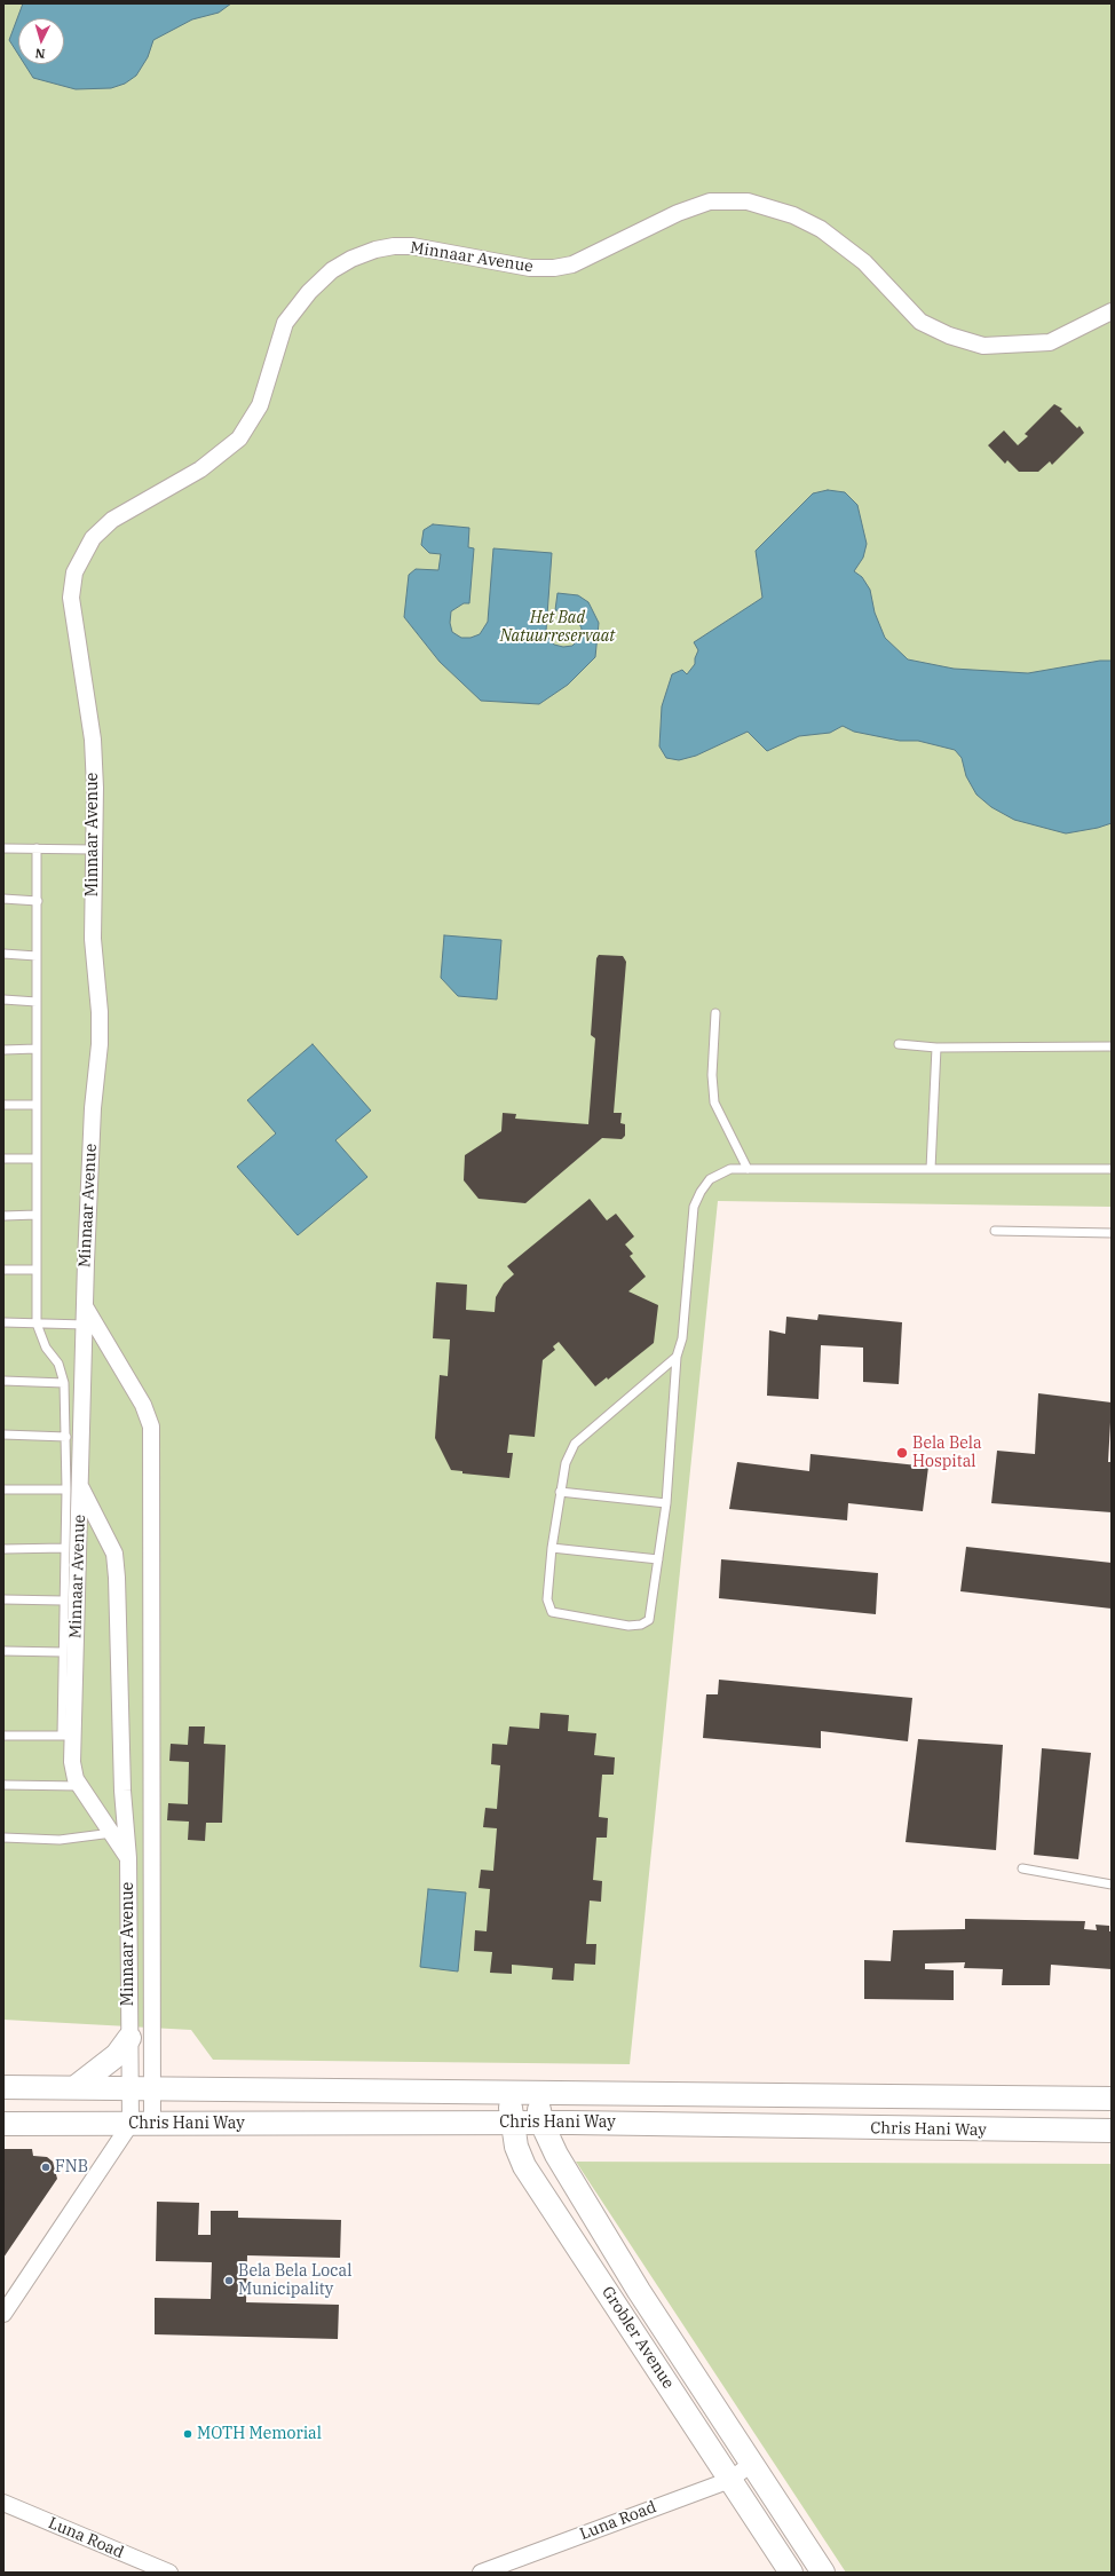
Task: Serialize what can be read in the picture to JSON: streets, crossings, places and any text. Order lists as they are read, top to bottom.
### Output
{
  "streets": {
    "main road": ["Chris Hani Way", "Grobler Avenue"],
    "street": ["Minnaar Avenue", "Luna Road"]
  },
  "crossings": [
    ["Minnaar Avenue", "Chris Hani Way"],
    ["Chris Hani Way", "Grobler Avenue"],
    ["Grobler Avenue", "Luna Road"]
  ],
  "parks": ["Het Bad Natuurreservaat"],
  "places": [
    "Bela Bela Hospital",
    "FNB",
    "Bela Bela Local Municipality",
    "MOTH Memorial"
  ],
  "north": "bottom"
}
